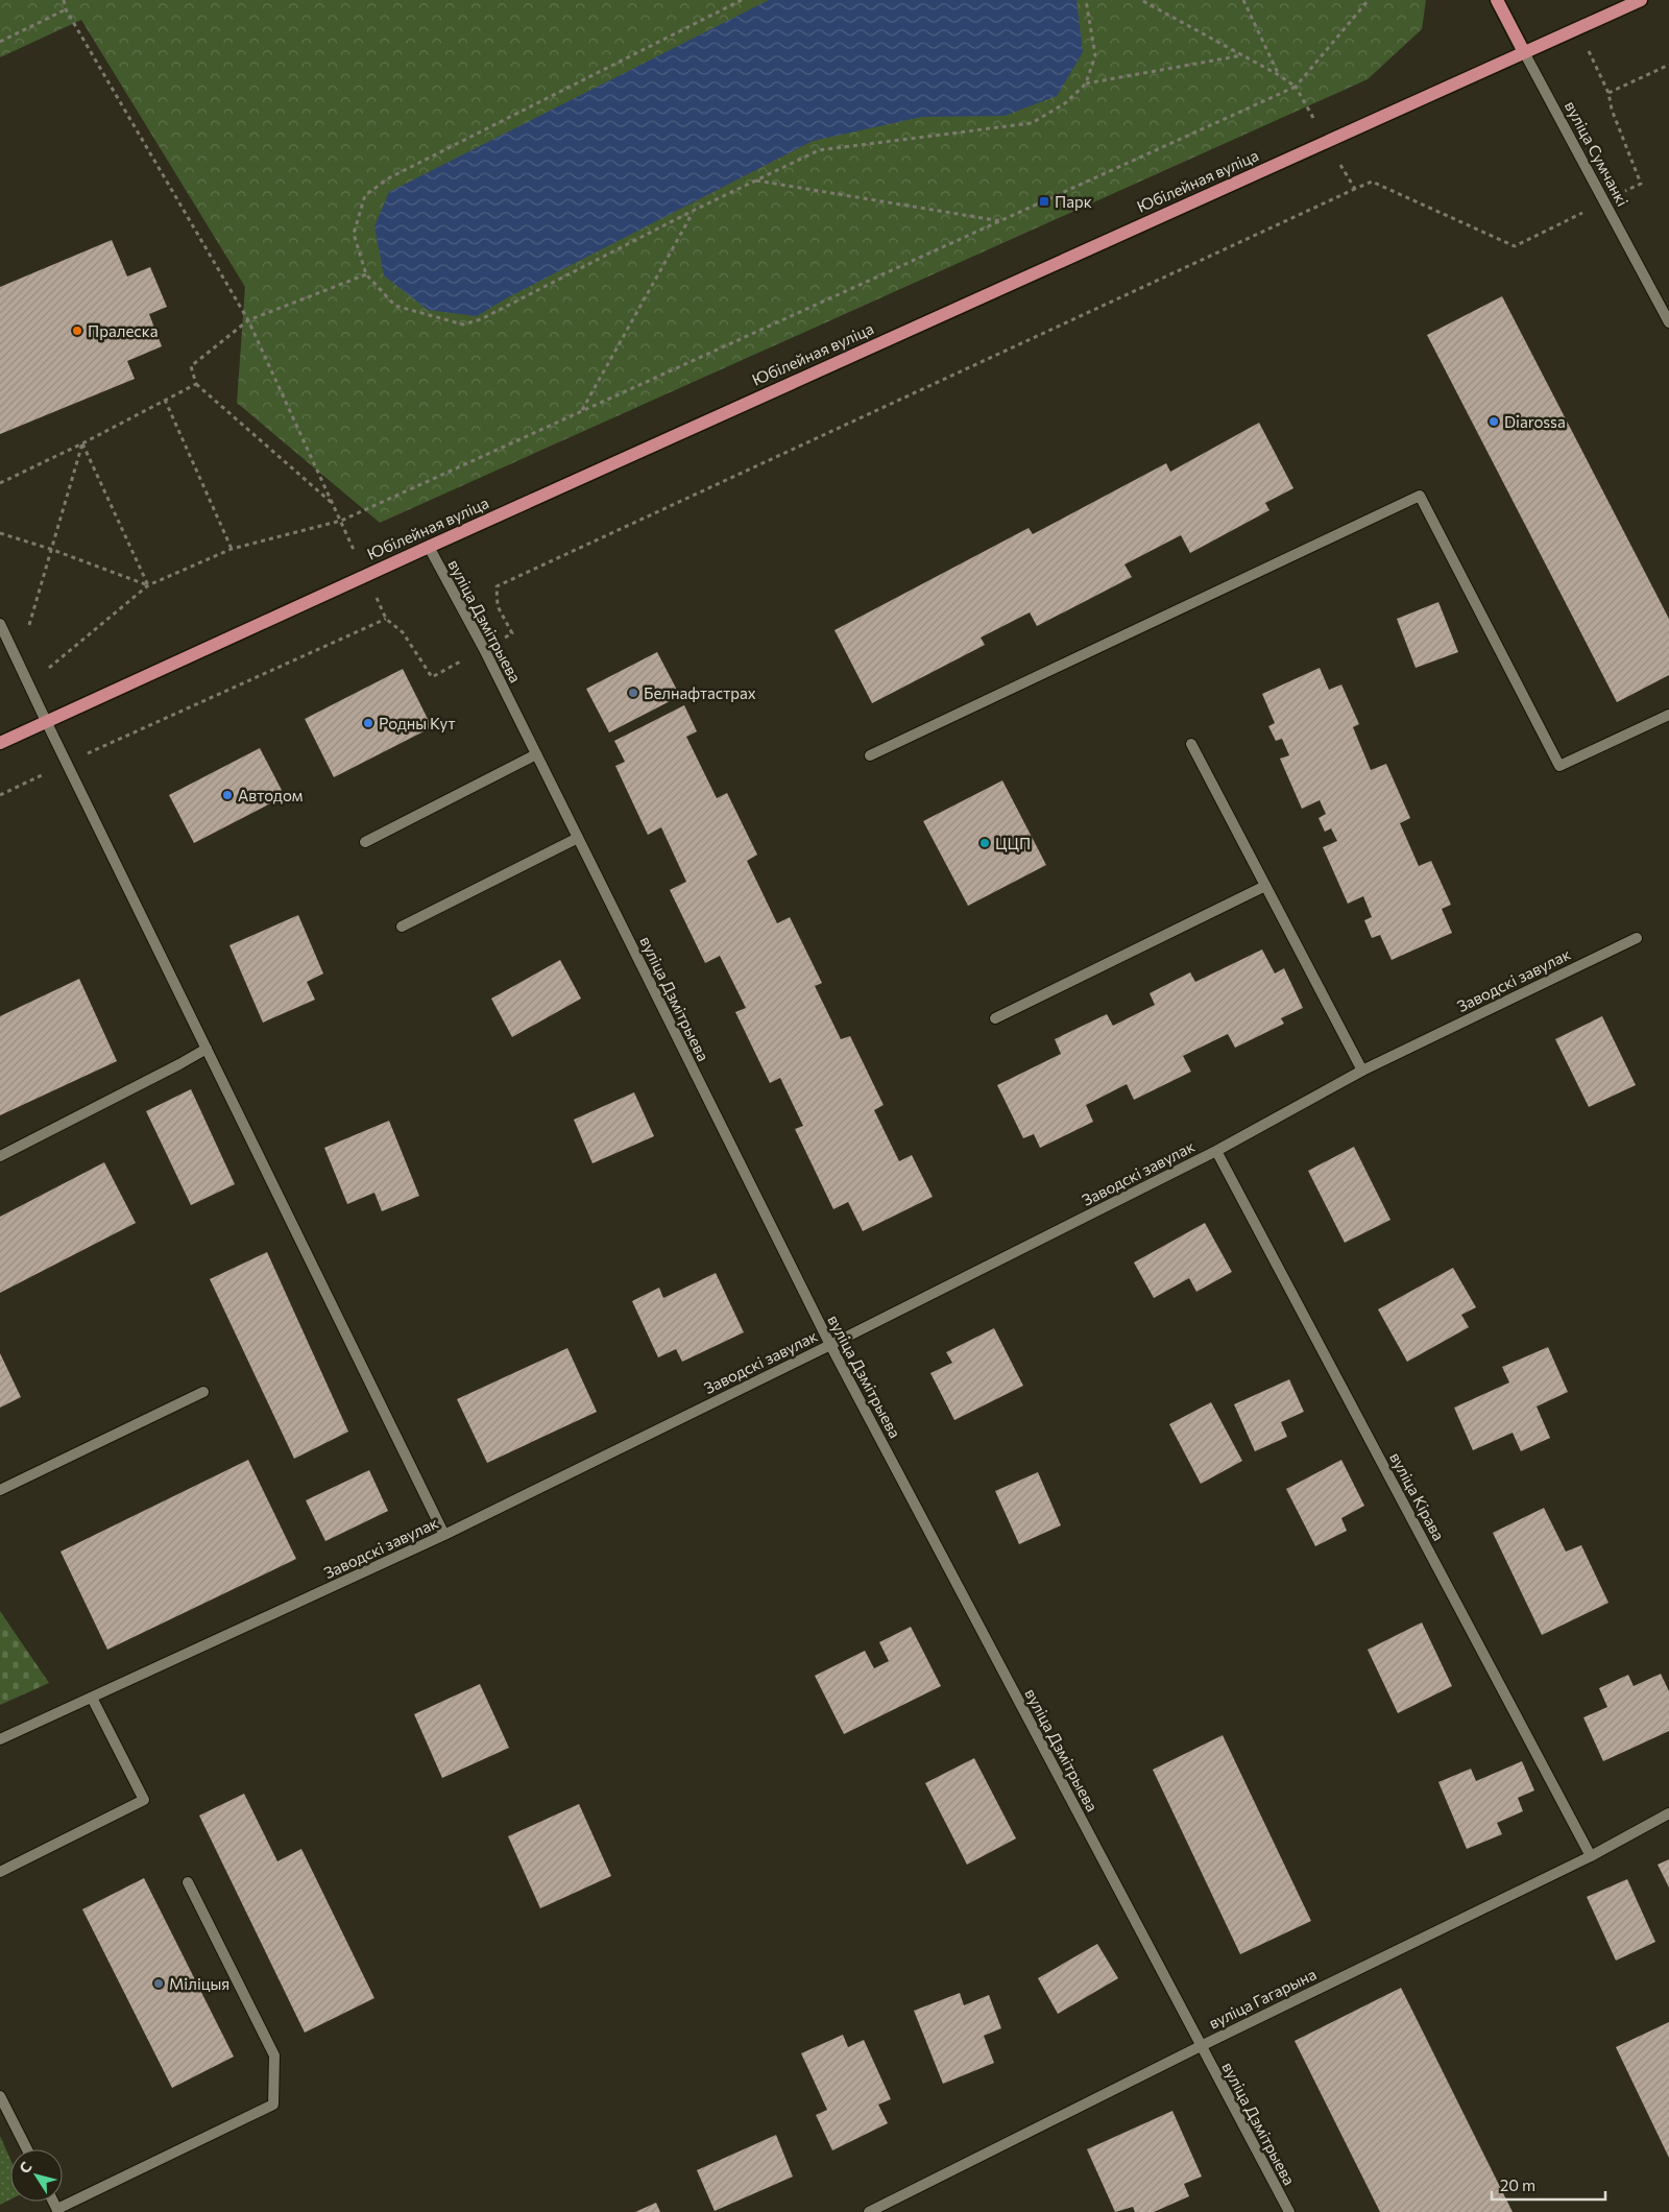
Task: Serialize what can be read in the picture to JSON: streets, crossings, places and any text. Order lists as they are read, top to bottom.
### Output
{
  "streets": {
    "main road": ["вуліца Сумчанкі", "Юбілейная вуліца"],
    "street": [
      "вуліца Дзмітрыева",
      "Заводскі завулак",
      "вуліца Кірава",
      "вуліца Гагарына"
    ]
  },
  "crossings": [
    ["вуліца Сумчанкі", "Юбілейная вуліца"],
    ["Юбілейная вуліца", "вуліца Дзмітрыева"],
    ["вуліца Дзмітрыева", "Заводскі завулак"],
    ["вуліца Дзмітрыева", "вуліца Гагарына"],
    ["Заводскі завулак", "вуліца Кірава"],
    ["вуліца Кірава", "вуліца Гагарына"]
  ],
  "places": {
    "transit": ["Парк"],
    "other": [
      "Пралеска",
      "Diarossa",
      "Белнафтастрах",
      "Родны Кут",
      "Автодом",
      "ЦЦП",
      "Міліцыя"
    ]
  },
  "scale_bar": "20 m",
  "north": "top left"
}
